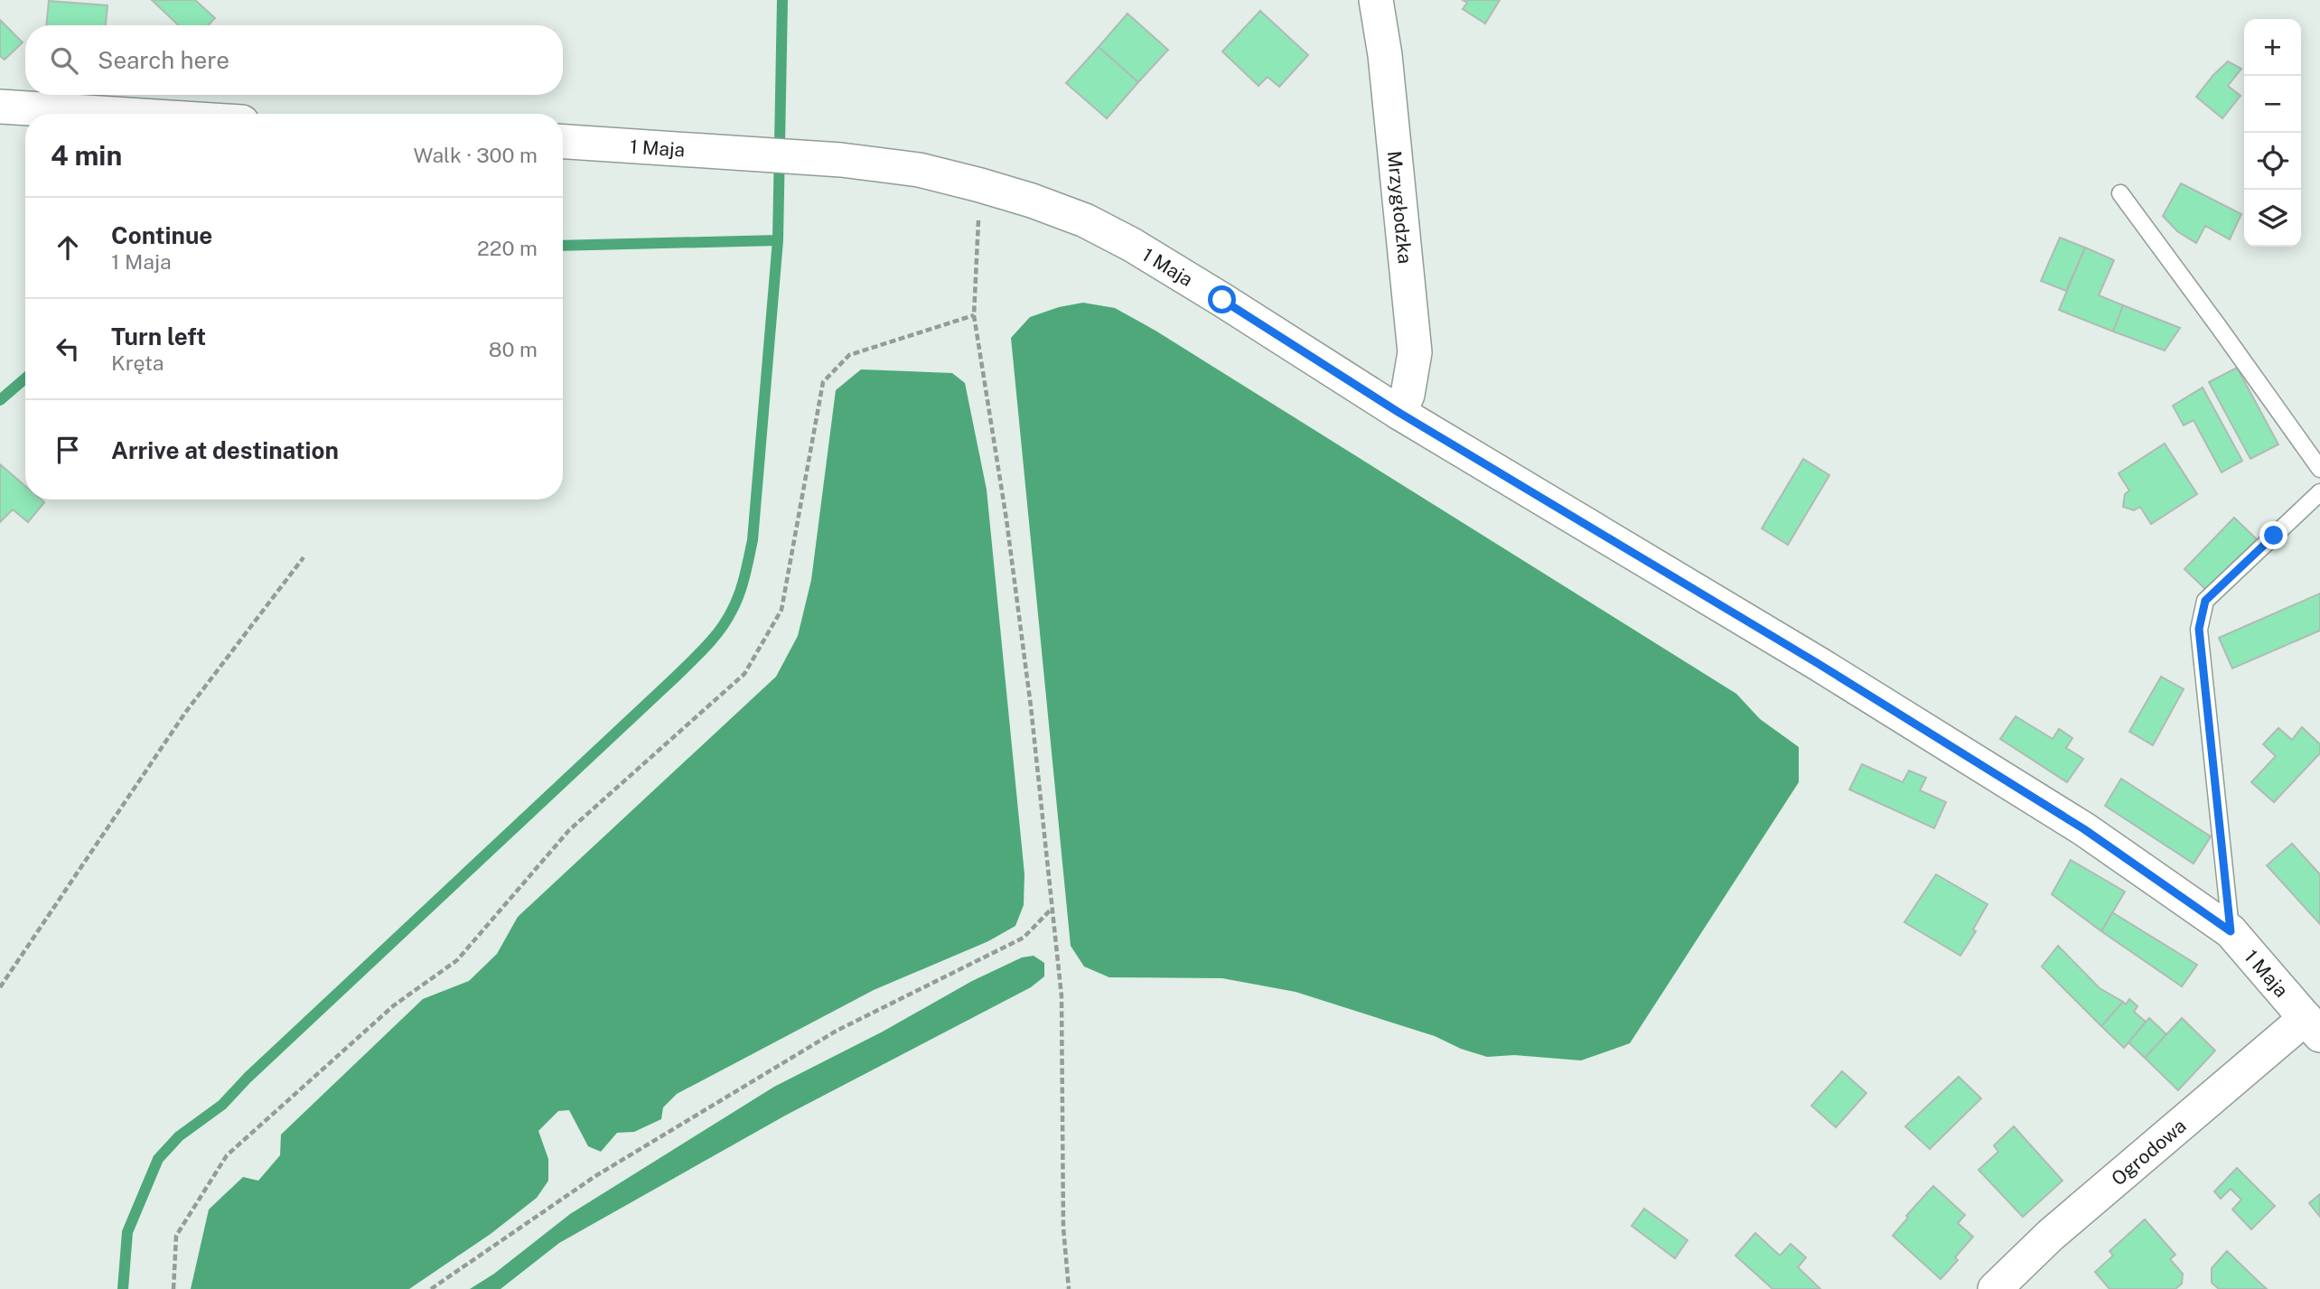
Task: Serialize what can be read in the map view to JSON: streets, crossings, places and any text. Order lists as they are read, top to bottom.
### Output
{
  "streets": {
    "street": ["1 Maja", "Mrzygłodzka", "Ogrodowa"]
  },
  "crossings": [
    ["1 Maja", "Mrzygłodzka"],
    ["1 Maja", "Ogrodowa"]
  ],
  "page": {
    "map_buttons": ["+", "−"],
    "search": "Search here",
    "heading": ["4 min", "Walk · 300 m"],
    "list": [
      ["Continue", "1 Maja", "220 m"],
      ["Turn left", "Kręta", "80 m"],
      "Arrive at destination"
    ]
  }
}
